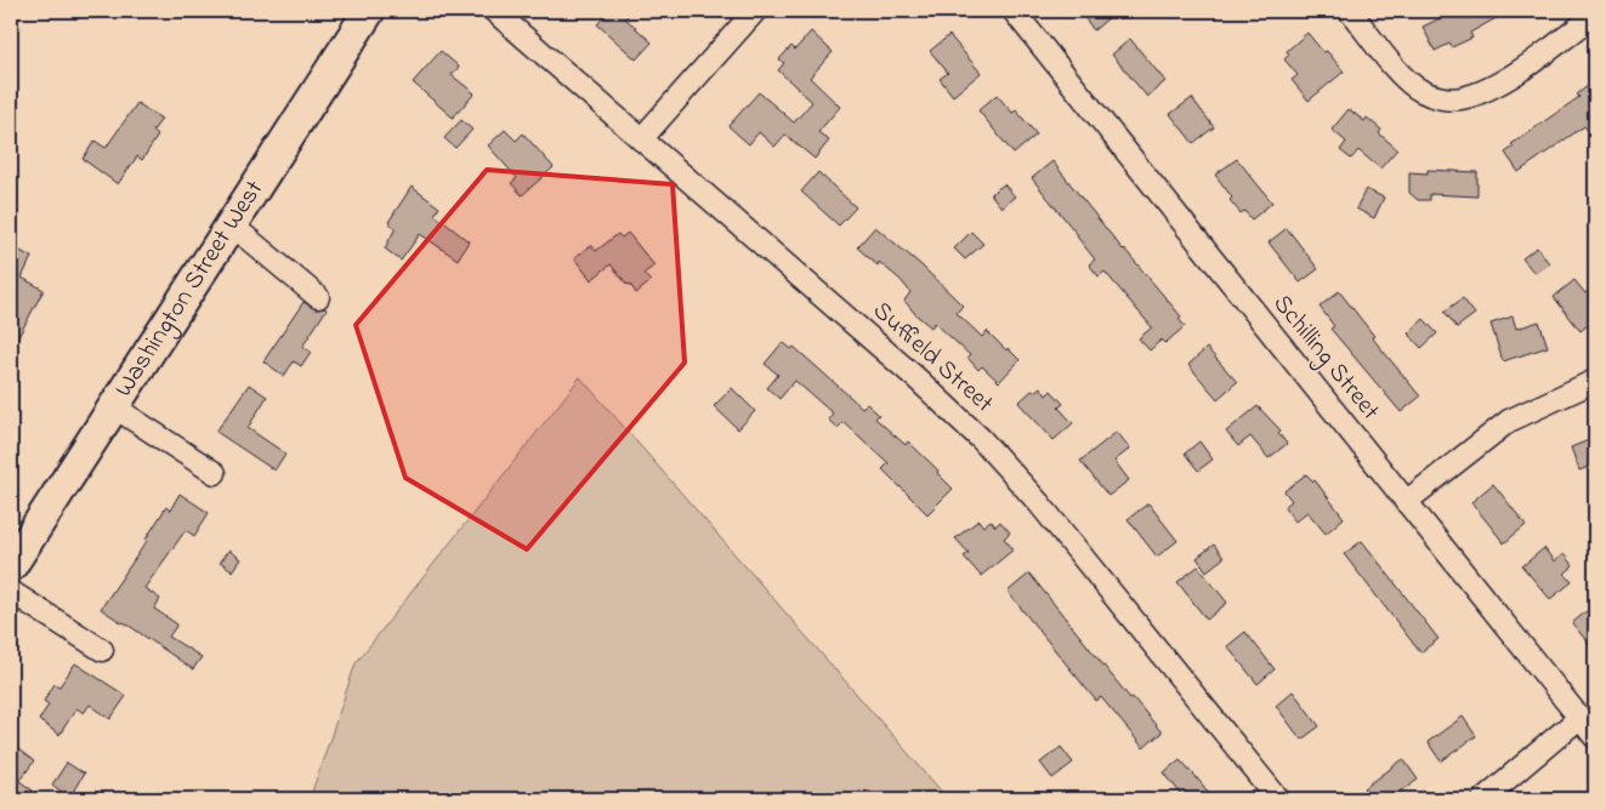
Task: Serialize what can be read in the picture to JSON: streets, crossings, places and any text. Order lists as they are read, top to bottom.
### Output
{
  "streets": {
    "street": ["Washington Street West", "Suffield Street", "Schilling Street"]
  }
}
